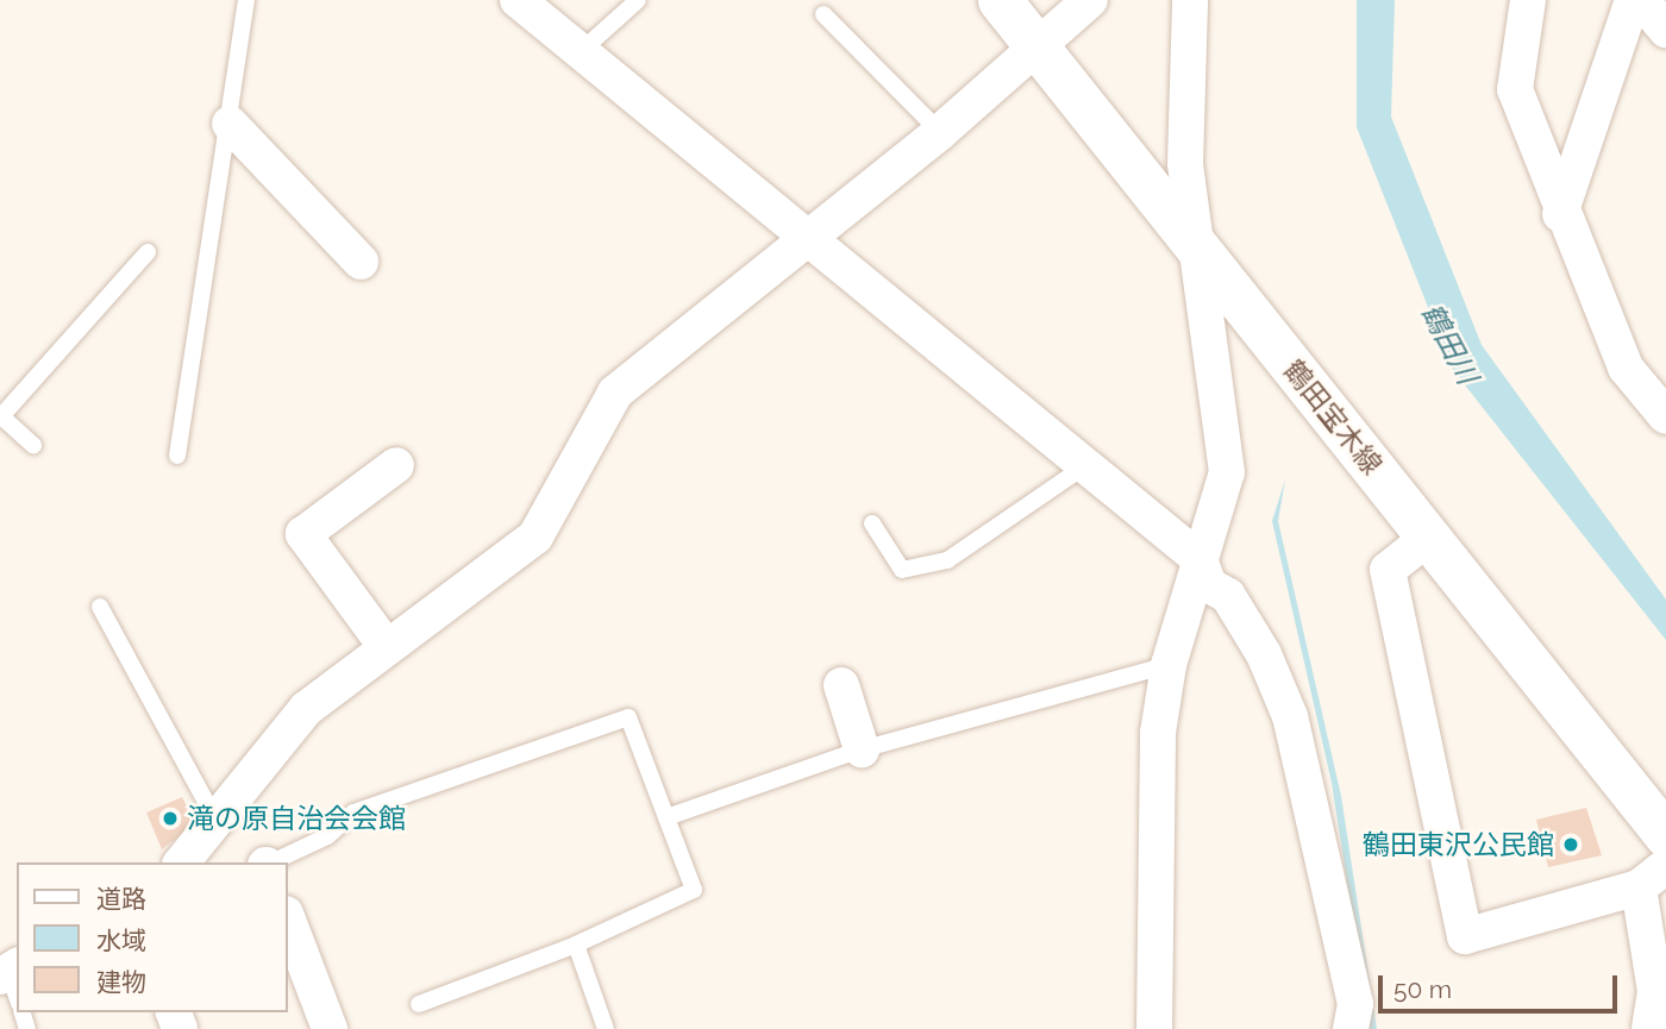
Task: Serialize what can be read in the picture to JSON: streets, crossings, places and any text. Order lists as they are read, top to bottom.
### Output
{
  "streets": {
    "street": ["鶴田宝木線"]
  },
  "water": ["鶴田川"],
  "places": ["滝の原自治会会館", "鶴田東沢公民館"],
  "legend": ["道路", "水域", "建物"],
  "scale_bar": "50 m"
}
